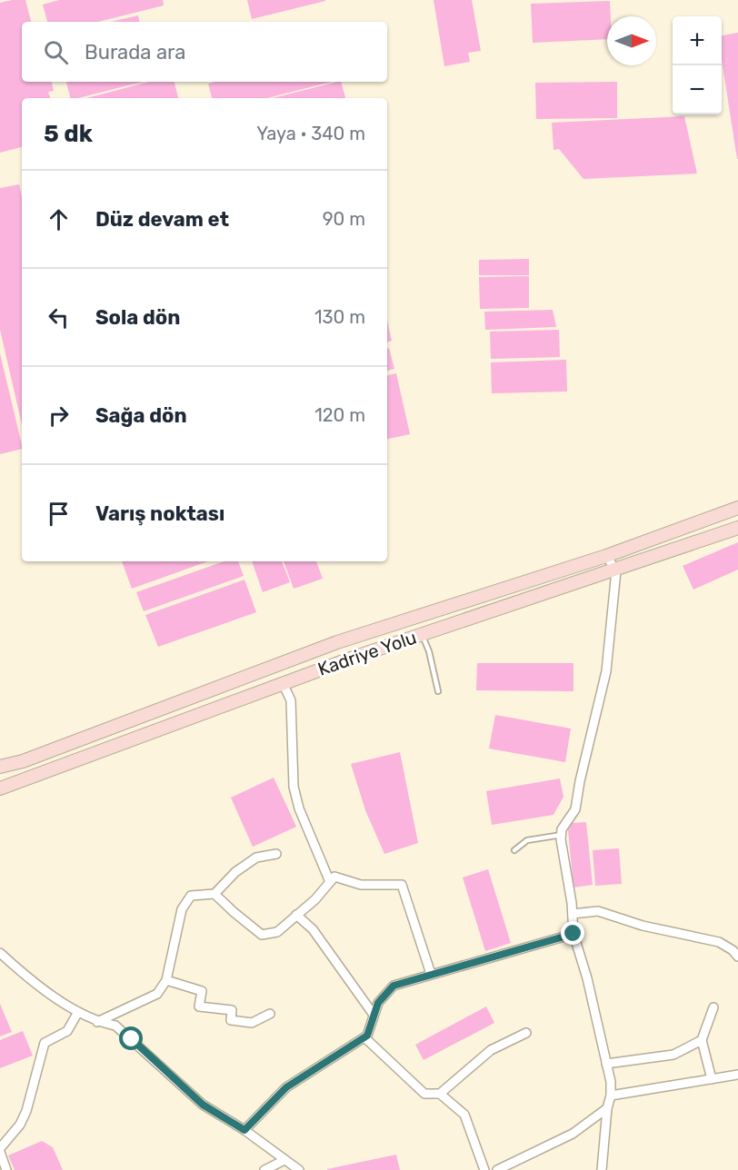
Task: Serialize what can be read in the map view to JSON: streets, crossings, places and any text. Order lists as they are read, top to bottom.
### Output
{
  "streets": {
    "main road": ["Kadriye Yolu"]
  },
  "north": "right",
  "page": {
    "map_buttons": ["+", "−"],
    "search": "Burada ara",
    "heading": ["5 dk", "Yaya · 340 m"],
    "list": [
      ["Düz devam et", "90 m"],
      ["Sola dön", "130 m"],
      ["Sağa dön", "120 m"],
      "Varış noktası"
    ]
  }
}
